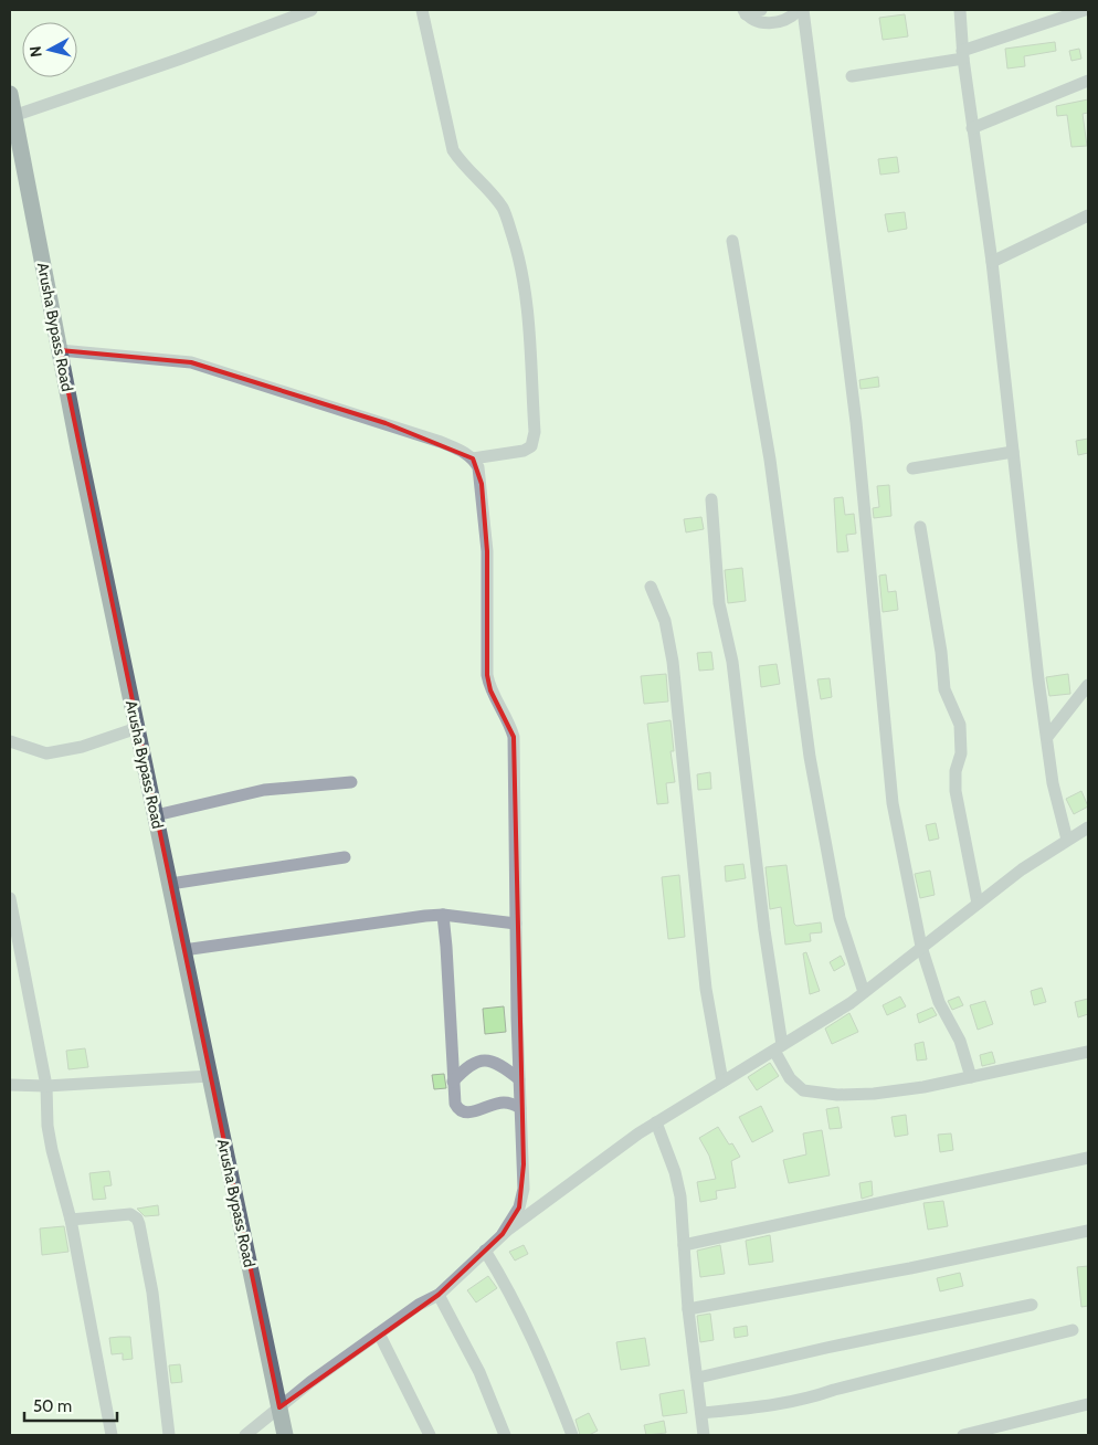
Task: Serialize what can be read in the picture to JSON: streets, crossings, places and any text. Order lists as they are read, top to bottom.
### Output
{
  "streets": {
    "main road": ["Arusha Bypass Road"]
  },
  "scale_bar": "50 m",
  "north": "left"
}
